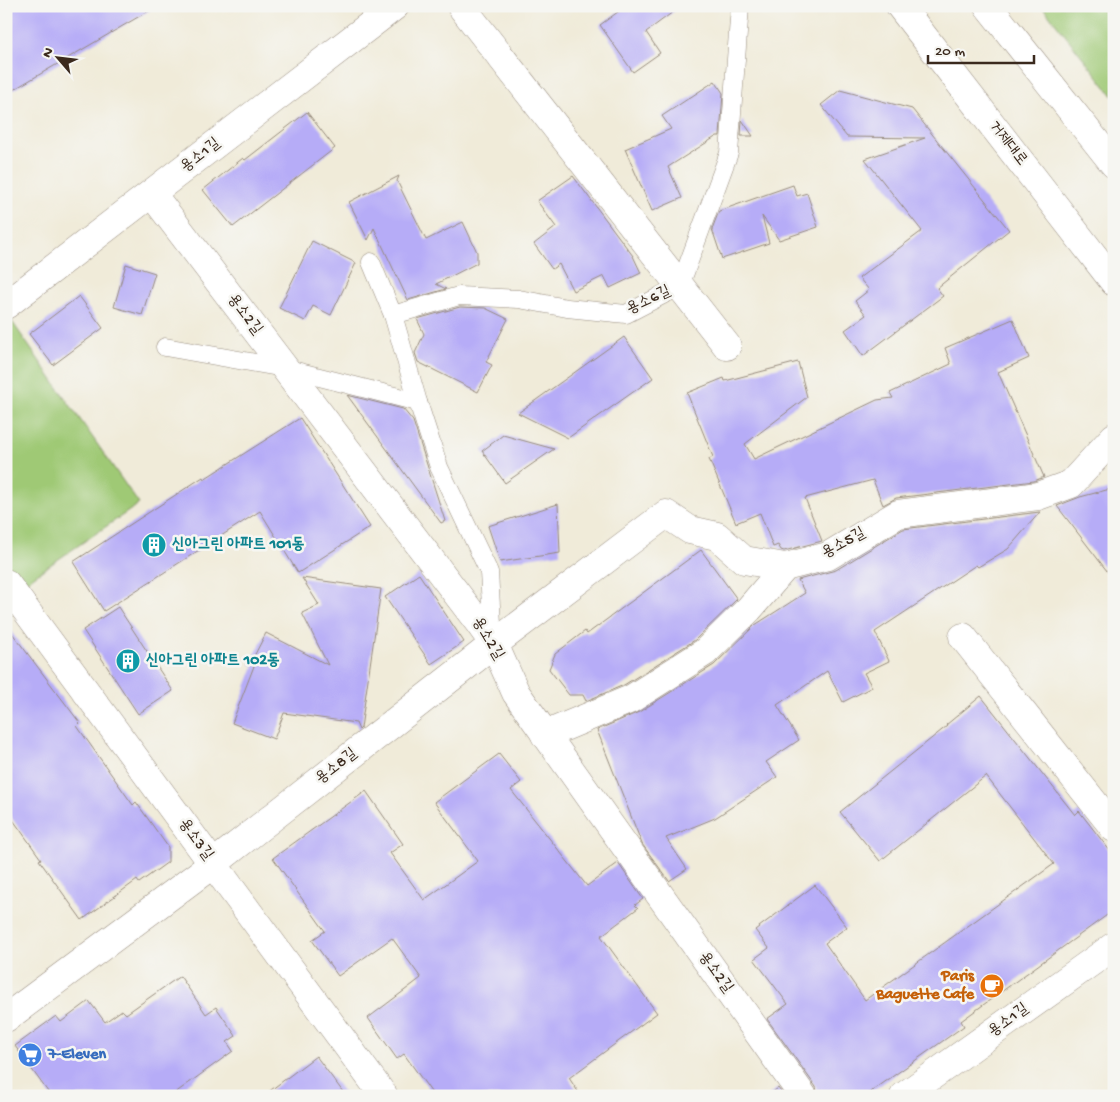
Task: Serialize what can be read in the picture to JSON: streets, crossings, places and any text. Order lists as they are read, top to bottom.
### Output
{
  "streets": {
    "street": [
      "거제대로",
      "용소1길",
      "용소2길",
      "용소5길",
      "용소8길",
      "용소3길"
    ],
    "lane": ["용소6길"]
  },
  "crossings": [
    ["용소1길", "용소2길"],
    ["용소2길", "용소8길"],
    ["용소5길", "용소8길"],
    ["용소8길", "용소3길"]
  ],
  "places": {
    "building": ["신아그린 아파트 101동", "신아그린 아파트 102동"],
    "cafe": ["Paris Baguette Cafe"],
    "supermarket": ["7-Eleven"]
  },
  "scale_bar": "20 m",
  "north": "top left"
}
